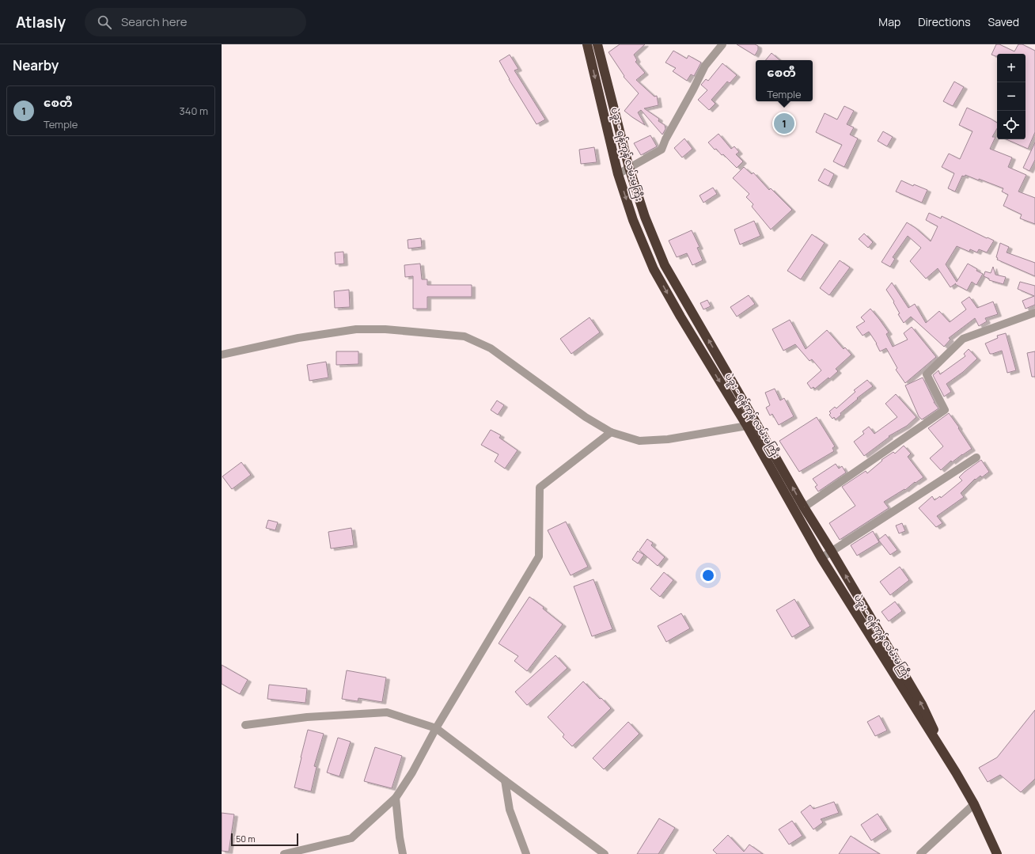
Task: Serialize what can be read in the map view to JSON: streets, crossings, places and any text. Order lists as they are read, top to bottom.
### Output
{
  "streets": {
    "highway": ["ပဲခူး - ရန်ကုန် လမ်းမကြီး"]
  },
  "scale_bar": "50 m",
  "page": {
    "header": "Atlasly",
    "search": "Search here",
    "nav": ["Map", "Directions", "Saved"],
    "heading": "Nearby",
    "map_buttons": ["+", "−"],
    "popup": ["စေတီ", "Temple"],
    "list": [
      {
        "mark": "1",
        "name": "စေတီ",
        "note": "Temple",
        "value": "340 m"
      }
    ],
    "pins": "1",
    "scale": "50 m"
  }
}
